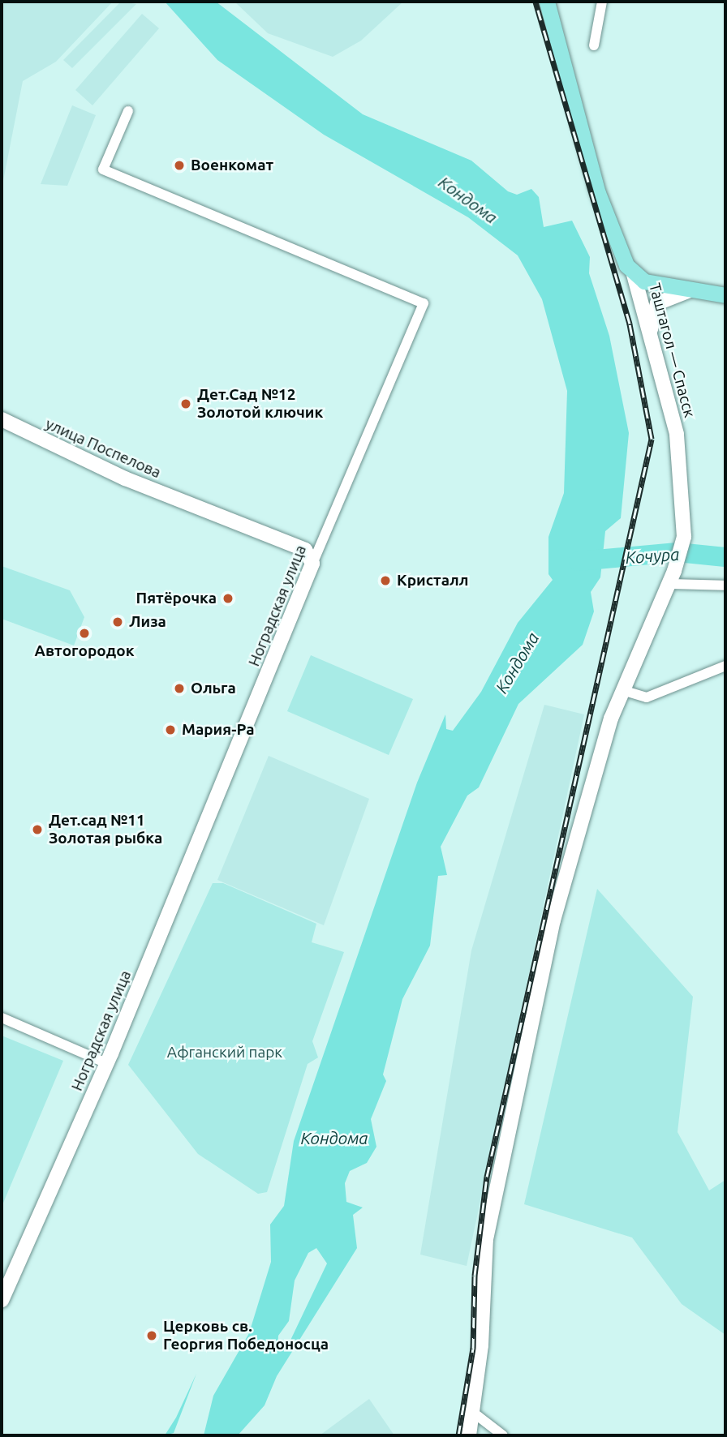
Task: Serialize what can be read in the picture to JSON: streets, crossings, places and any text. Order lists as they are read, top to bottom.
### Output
{
  "streets": {
    "street": ["Таштагол — Спасск", "улица Поспелова", "Ноградская улица"]
  },
  "crossings": [
    ["улица Поспелова", "Ноградская улица"]
  ],
  "water": ["Кондома", "Кочура"],
  "parks": ["Афганский парк"],
  "places": [
    "Военкомат",
    "Дет.Сад №12 Золотой ключик",
    "Кристалл",
    "Пятёрочка",
    "Лиза",
    "Автогородок",
    "Ольга",
    "Мария-Ра",
    "Дет.сад №11 Золотая рыбка",
    "Церковь св. Георгия Победоносца"
  ]
}
